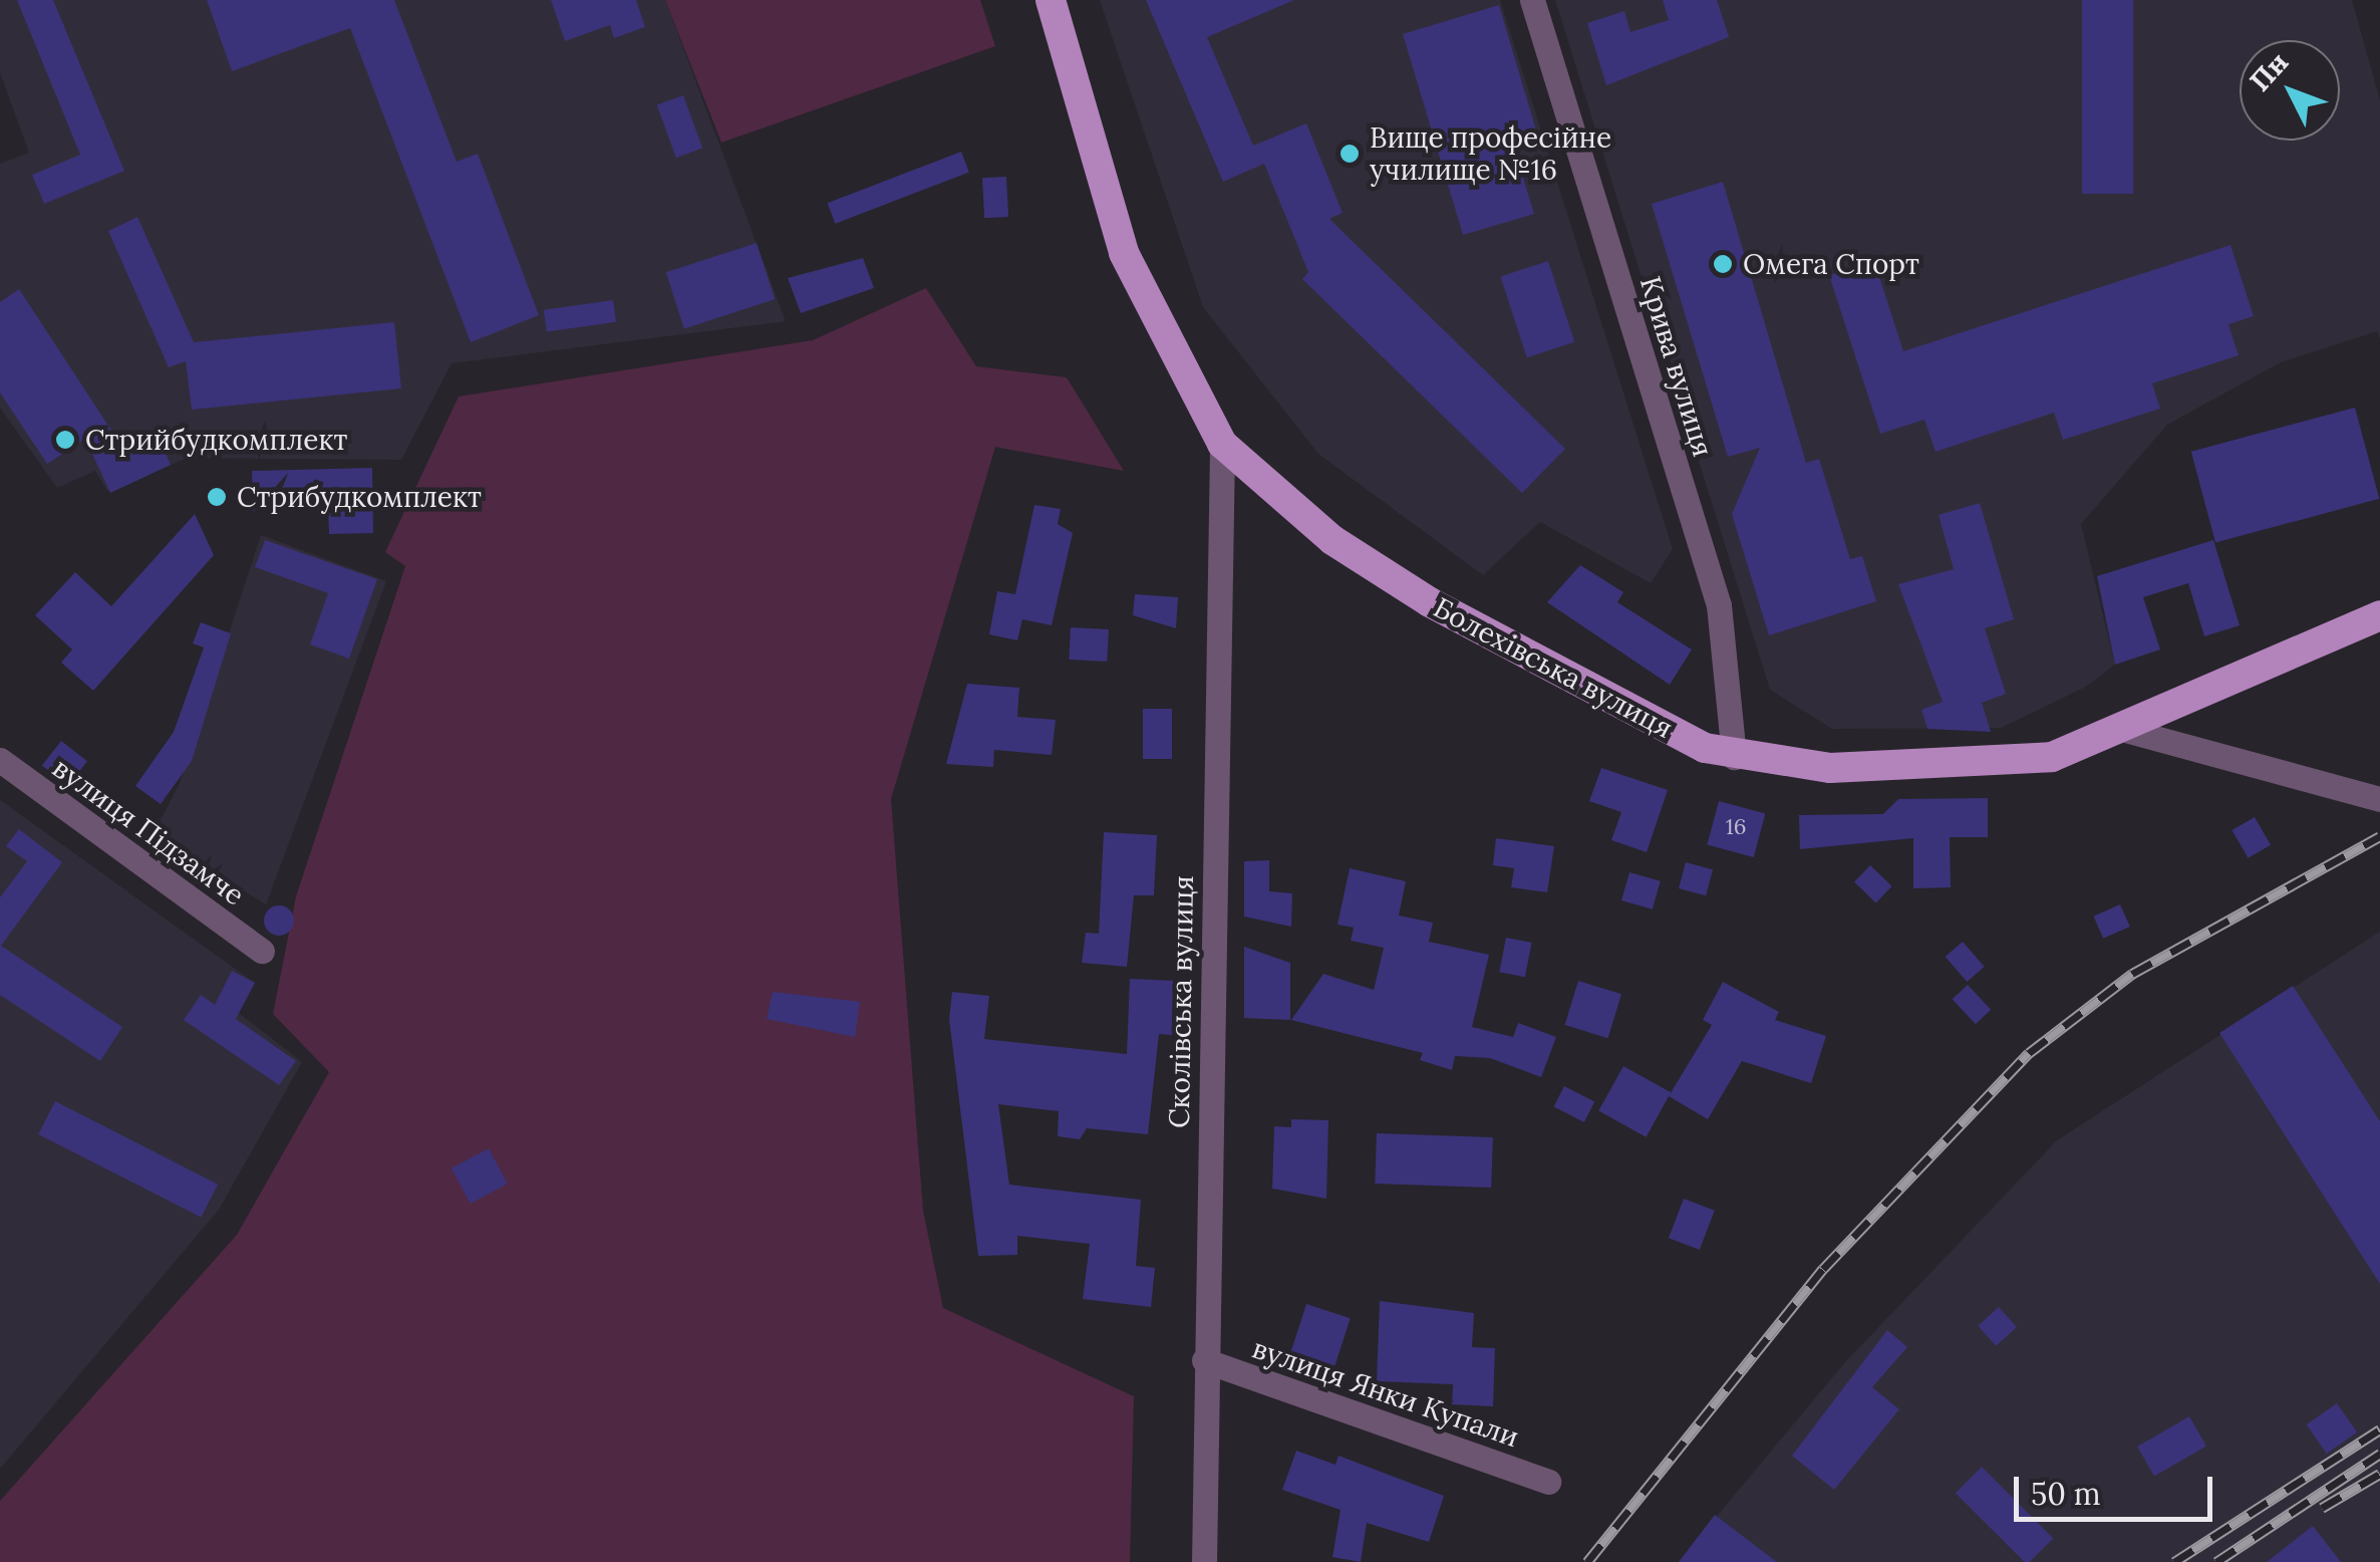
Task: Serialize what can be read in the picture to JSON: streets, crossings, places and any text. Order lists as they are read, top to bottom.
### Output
{
  "streets": {
    "main road": ["Болехівська вулиця"],
    "street": [
      "Крива вулиця",
      "вулиця Підзамче",
      "Сколівська вулиця",
      "вулиця Янки Купали"
    ]
  },
  "crossings": [
    ["Крива вулиця", "Болехівська вулиця"],
    ["Болехівська вулиця", "Сколівська вулиця"],
    ["Сколівська вулиця", "вулиця Янки Купали"]
  ],
  "places": [
    "Вище професійне училище №16",
    "Омега Спорт",
    "Стрийбудкомплект",
    "Стрибудкомплект"
  ],
  "house_numbers": ["16"],
  "scale_bar": "50 m",
  "north": "top left"
}
